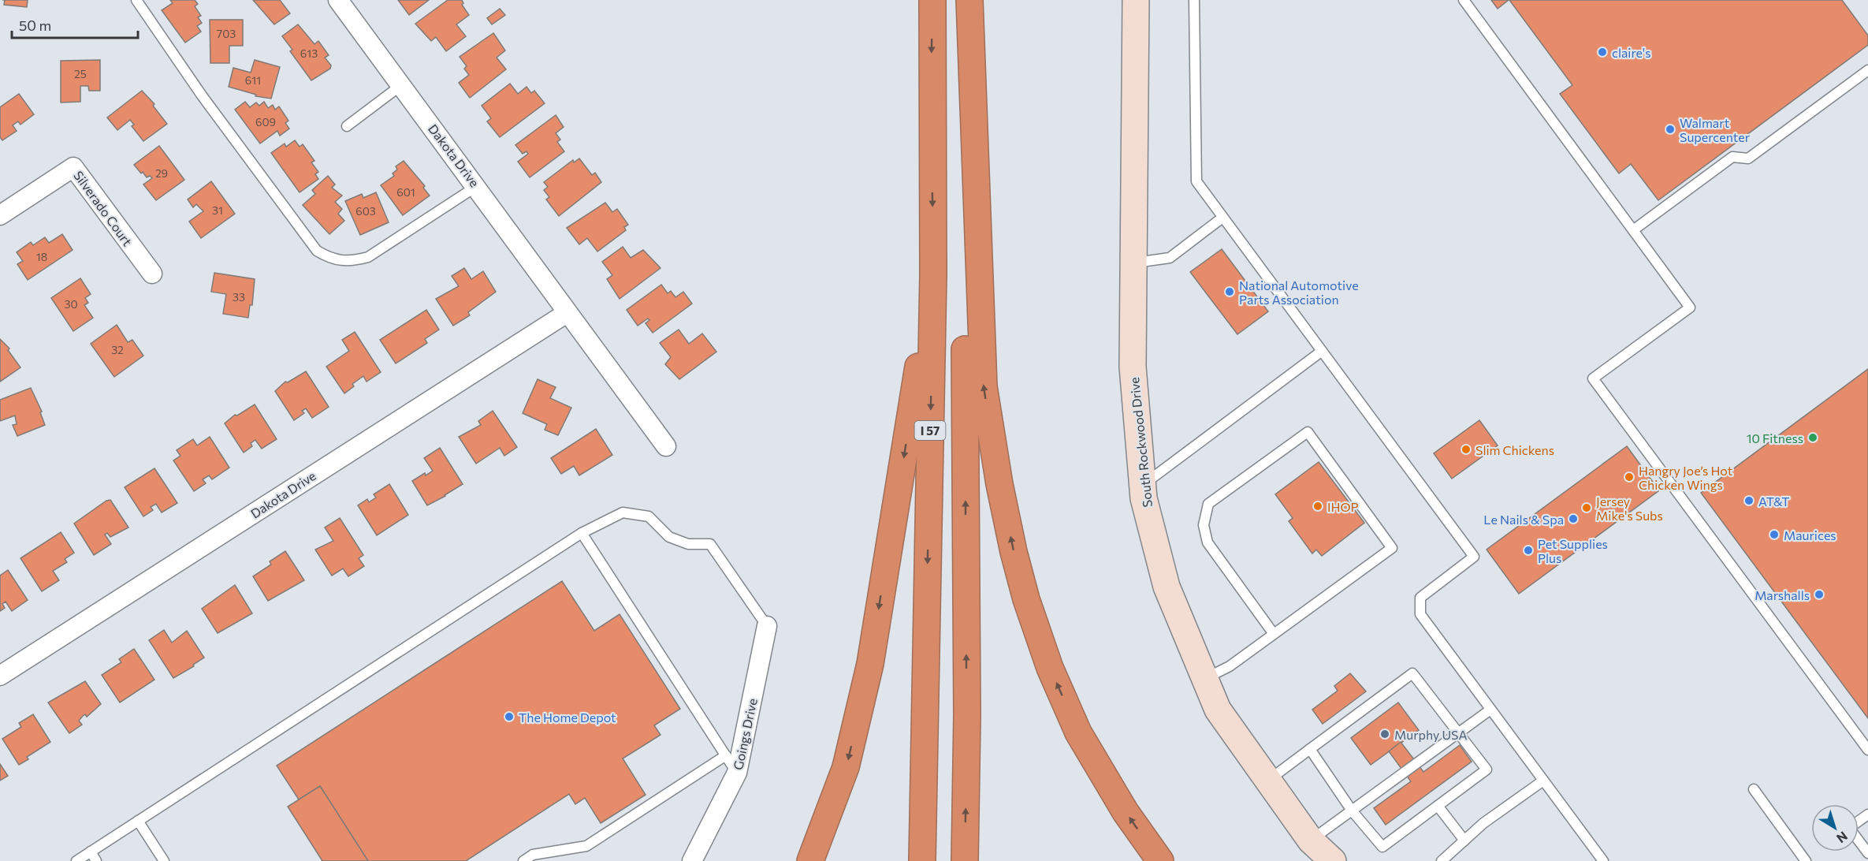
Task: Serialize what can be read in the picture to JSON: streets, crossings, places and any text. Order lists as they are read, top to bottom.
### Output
{
  "streets": {
    "highway": ["I 57"],
    "main road": ["South Rockwood Drive"],
    "street": ["Dakota Drive", "Silverado Court", "Goings Drive"]
  },
  "places": [
    "claire's",
    "Walmart Supercenter",
    "National Automotive Parts Association",
    "10 Fitness",
    "Slim Chickens",
    "Hangry Joe’s Hot Chicken Wings",
    "AT&T",
    "IHOP",
    "Jersey Mike's Subs",
    "Le Nails & Spa",
    "Maurices",
    "Pet Supplies Plus",
    "Marshalls",
    "The Home Depot",
    "Murphy USA"
  ],
  "house_numbers": [
    "703",
    "613",
    "25",
    "611",
    "609",
    "29",
    "601",
    "31",
    "603",
    "18",
    "33",
    "30",
    "32"
  ],
  "scale_bar": "50 m",
  "north": "bottom right"
}
